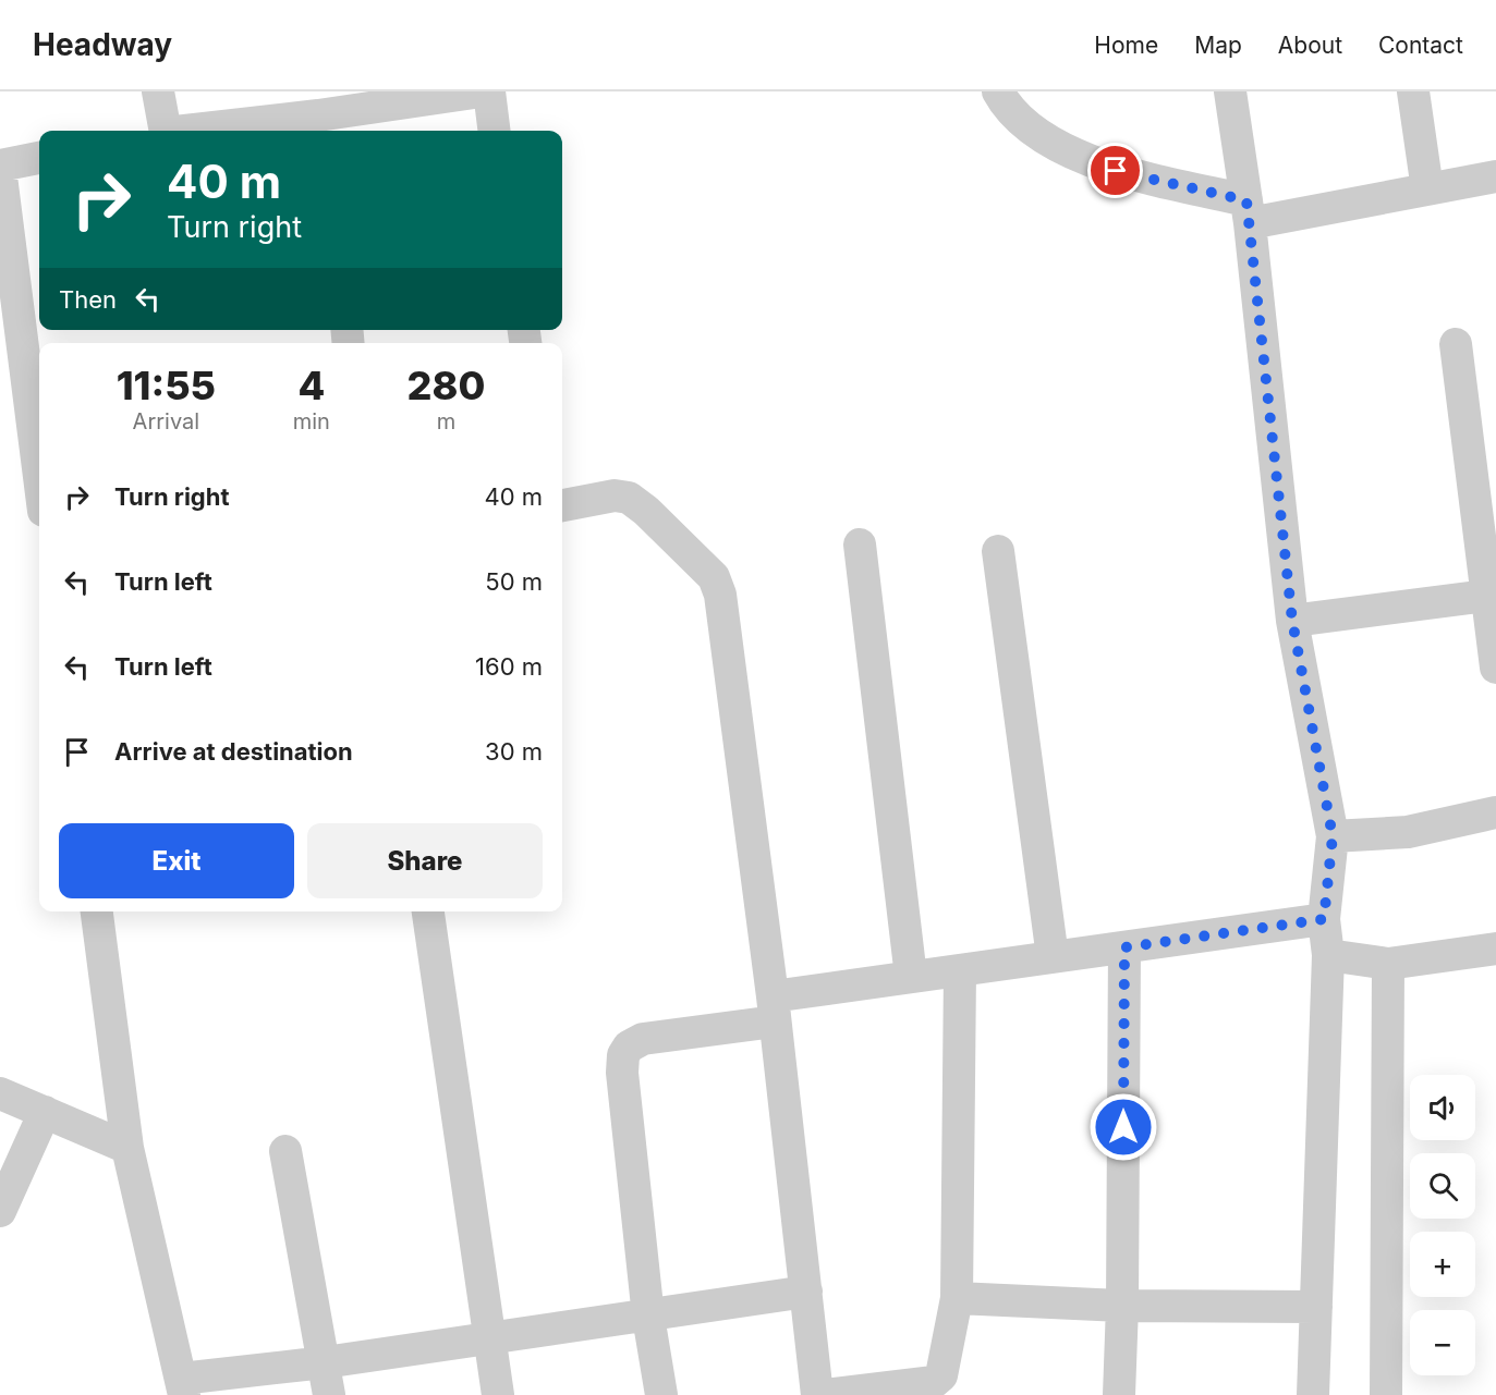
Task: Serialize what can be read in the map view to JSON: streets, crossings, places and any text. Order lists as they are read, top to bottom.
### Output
{
  "page": {
    "header": "Headway",
    "nav": [
      "Home",
      "Map",
      "About",
      "Contact"
    ],
    "turn": ["40 m", "Turn right"],
    "then": "Then",
    "eta": [
      "11:55",
      "Arrival",
      "4",
      "min",
      "280",
      "m"
    ],
    "list": [
      {
        "name": "Turn right",
        "value": "40 m"
      },
      {
        "name": "Turn left",
        "value": "50 m"
      },
      {
        "name": "Turn left",
        "value": "160 m"
      },
      {
        "name": "Arrive at destination",
        "value": "30 m"
      }
    ],
    "buttons": ["Exit", "Share"],
    "map_buttons": ["+", "−"]
  }
}
